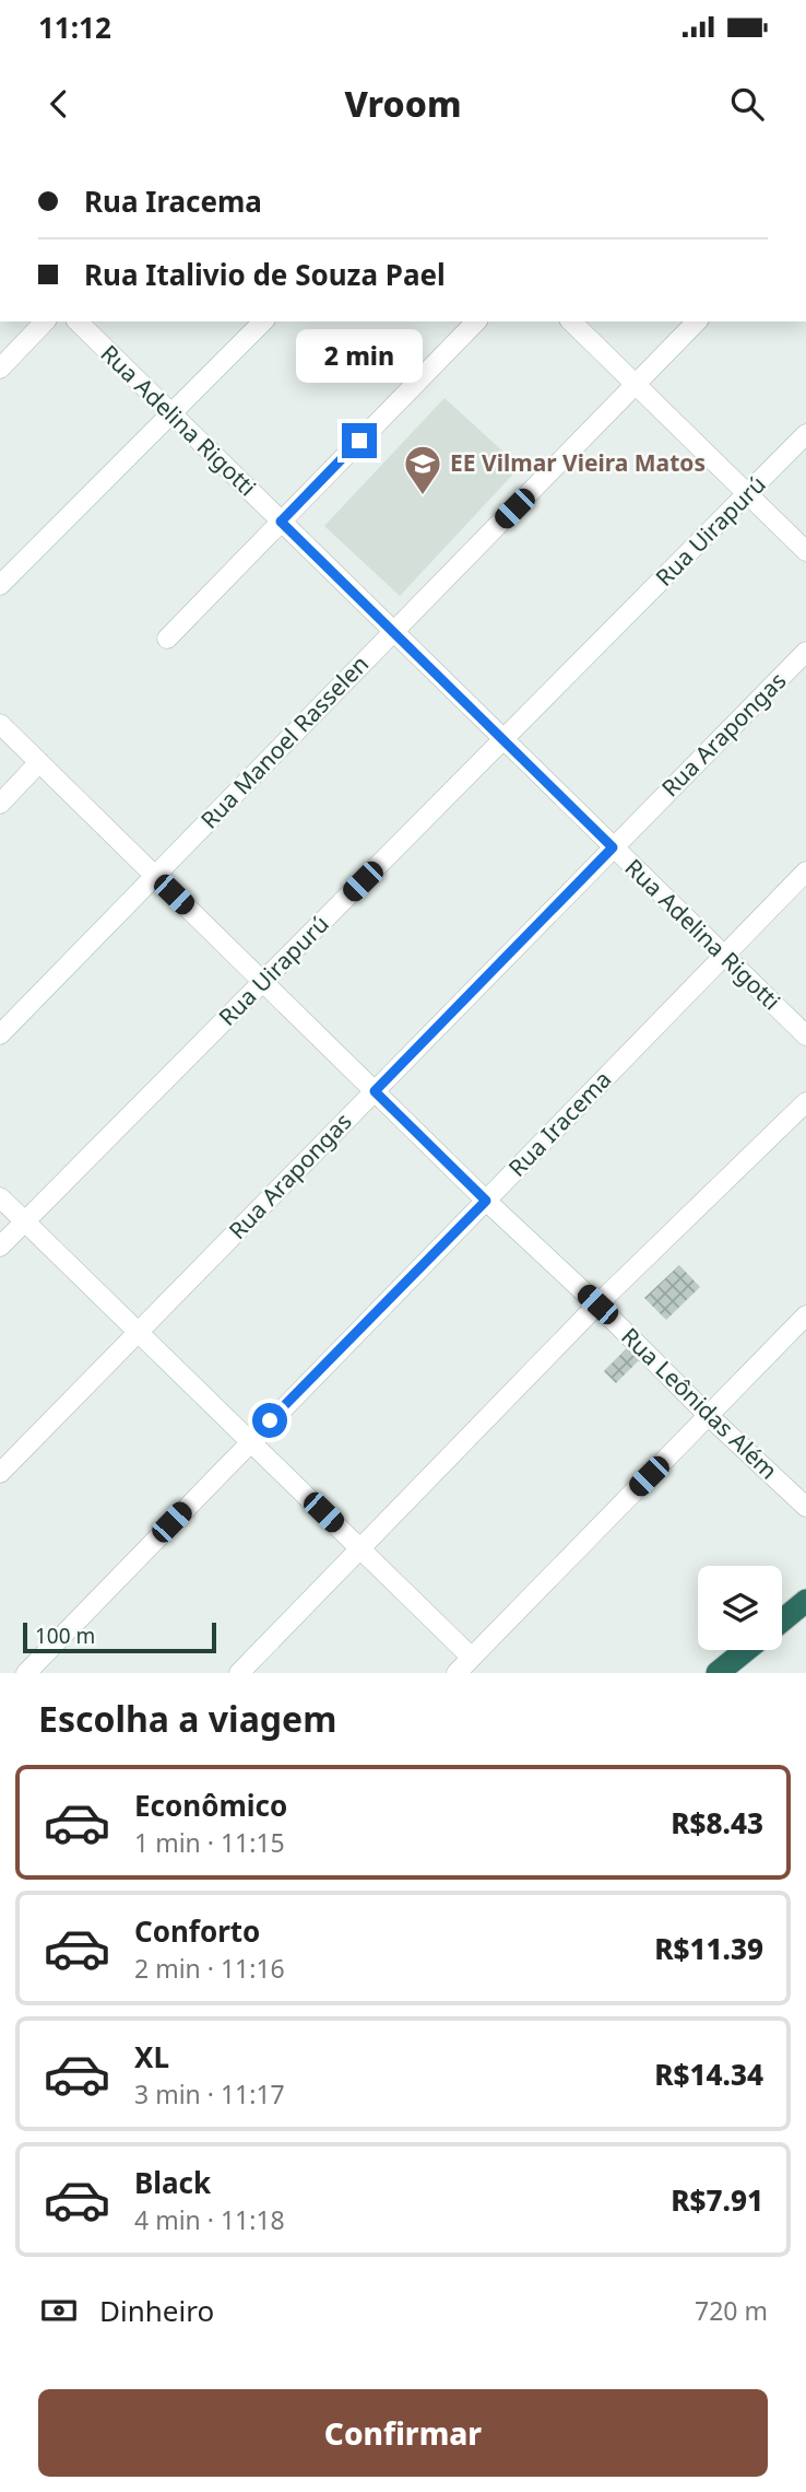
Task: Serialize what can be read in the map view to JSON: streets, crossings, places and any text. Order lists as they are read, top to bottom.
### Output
{
  "streets": {
    "street": [
      "Rua Adelina Rigotti",
      "Rua Uirapurú",
      "Rua Arapongas",
      "Rua Manoel Rasselen",
      "Rua Iracema",
      "Rua Leônidas Além"
    ]
  },
  "crossings": [
    ["Rua Adelina Rigotti", "Rua Uirapurú"],
    ["Rua Adelina Rigotti", "Rua Arapongas"],
    ["Rua Adelina Rigotti", "Rua Manoel Rasselen"],
    ["Rua Adelina Rigotti", "Rua Iracema"],
    ["Rua Uirapurú", "Rua Leônidas Além"],
    ["Rua Arapongas", "Rua Leônidas Além"],
    ["Rua Manoel Rasselen", "Rua Leônidas Além"],
    ["Rua Iracema", "Rua Leônidas Além"]
  ],
  "places": {
    "school or university": ["EE Vilmar Vieira Matos"]
  },
  "scale_bar": "100 m",
  "page": {
    "status": "11:12",
    "header": "Vroom",
    "banner": ["Rua Iracema", "Rua Italivio de Souza Pael"],
    "bubble": "2 min",
    "scale": "100 m",
    "heading": "Escolha a viagem",
    "list": [
      {
        "name": "Econômico",
        "note": "1 min · 11:15",
        "value": "R$8.43"
      },
      {
        "name": "Conforto",
        "note": "2 min · 11:16",
        "value": "R$11.39"
      },
      {
        "name": "XL",
        "note": "3 min · 11:17",
        "value": "R$14.34"
      },
      {
        "name": "Black",
        "note": "4 min · 11:18",
        "value": "R$7.91"
      }
    ],
    "pay": ["Dinheiro", "720 m"],
    "buttons": "Confirmar"
  }
}
